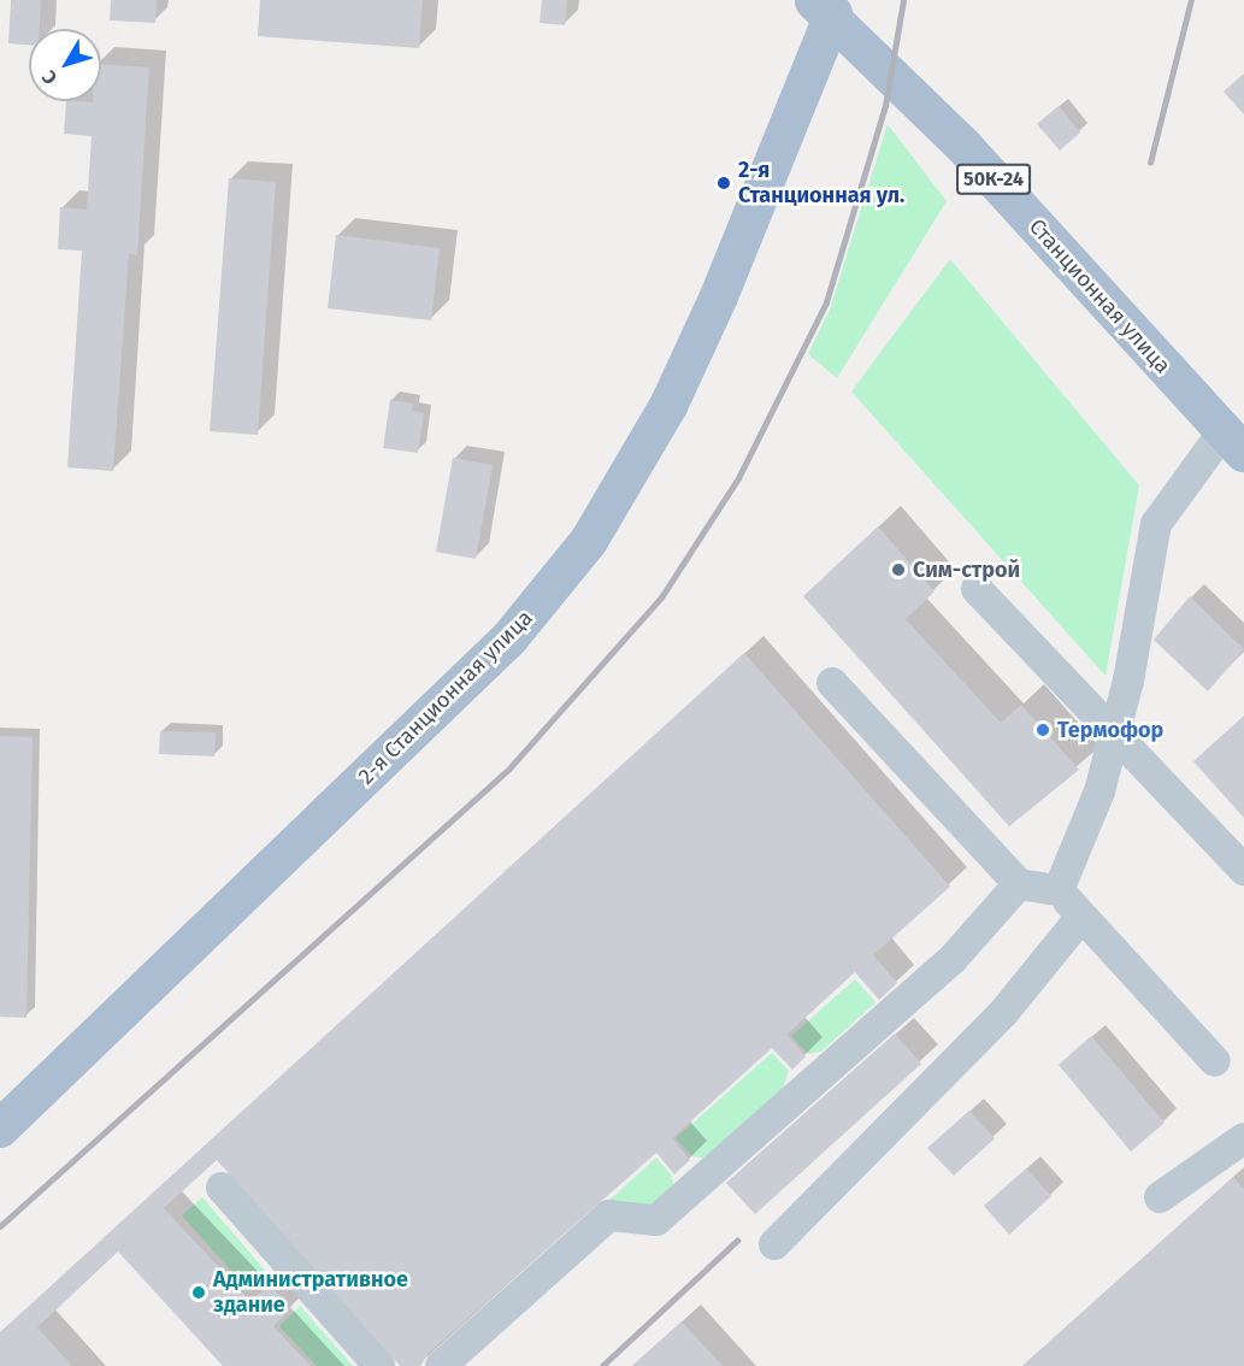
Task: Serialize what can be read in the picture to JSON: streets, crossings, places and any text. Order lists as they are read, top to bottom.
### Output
{
  "streets": {
    "main road": ["50К-24", "Станционная улица", "2-я Станционная улица"]
  },
  "crossings": [
    ["Станционная улица", "2-я Станционная улица"]
  ],
  "places": [
    "2-я Станционная ул.",
    "Сим-строй",
    "Термофор",
    "Административное здание"
  ],
  "north": "bottom left"
}
